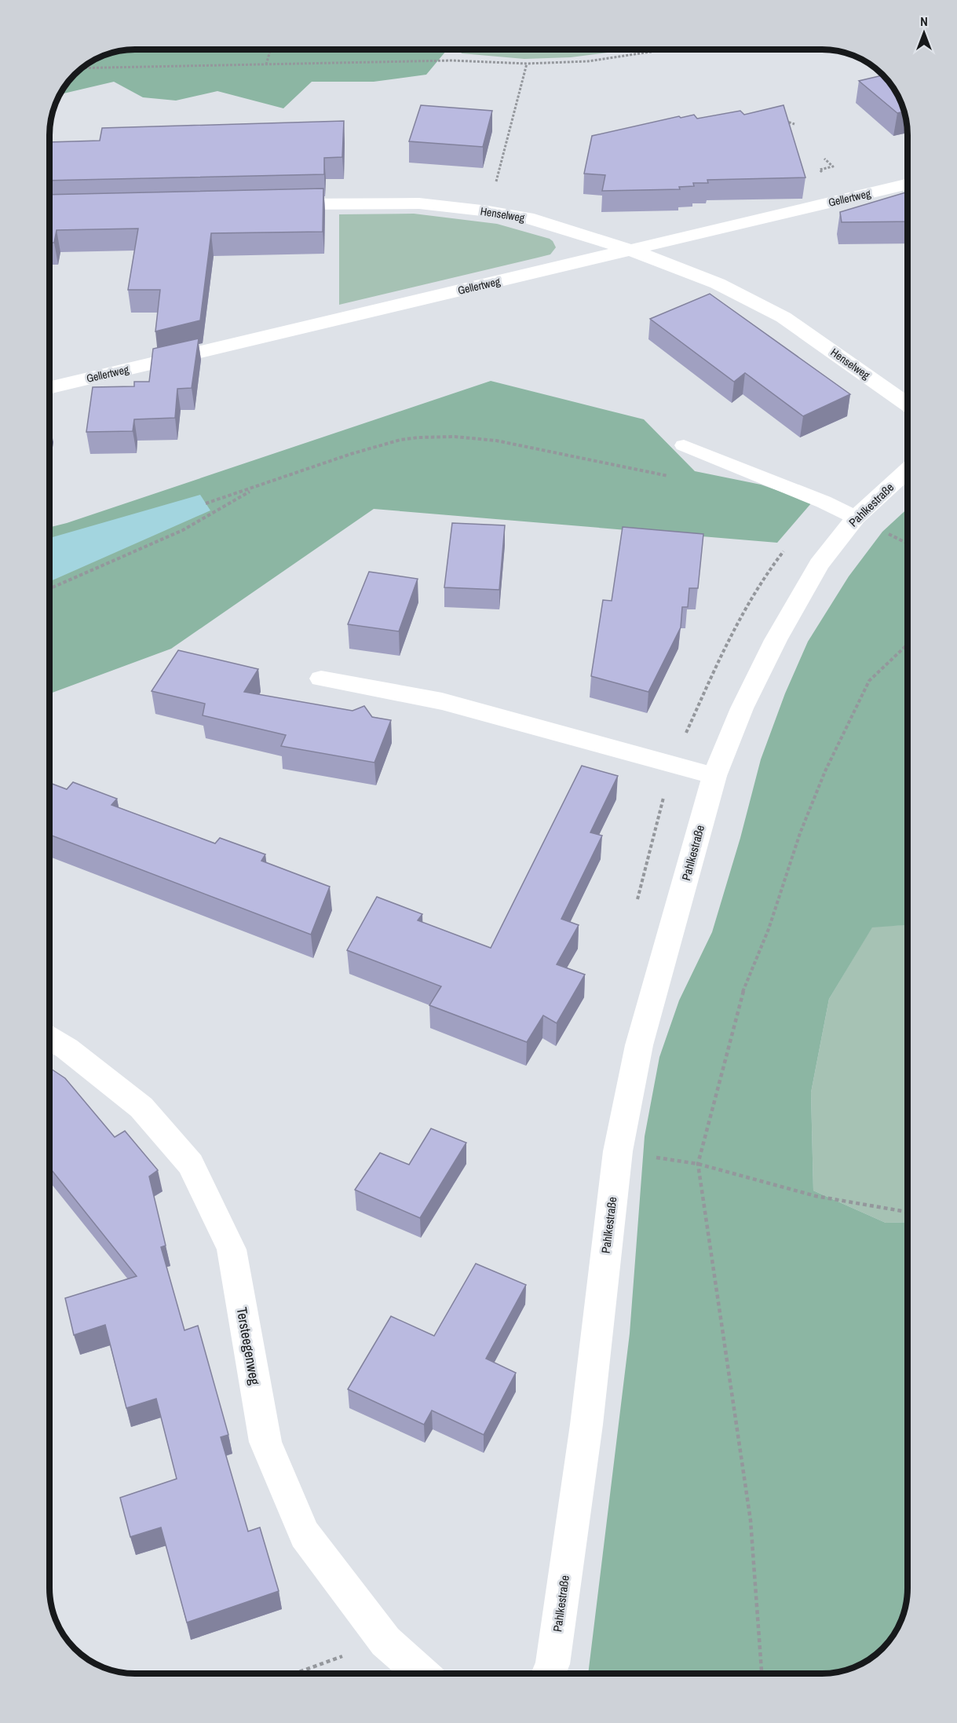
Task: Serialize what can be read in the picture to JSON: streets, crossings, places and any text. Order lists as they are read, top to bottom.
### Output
{
  "streets": {
    "street": [
      "Gellertweg",
      "Henselweg",
      "Pahlkestraße",
      "Tersteegenweg"
    ]
  },
  "crossings": [
    ["Gellertweg", "Henselweg"]
  ],
  "north": "top"
}
